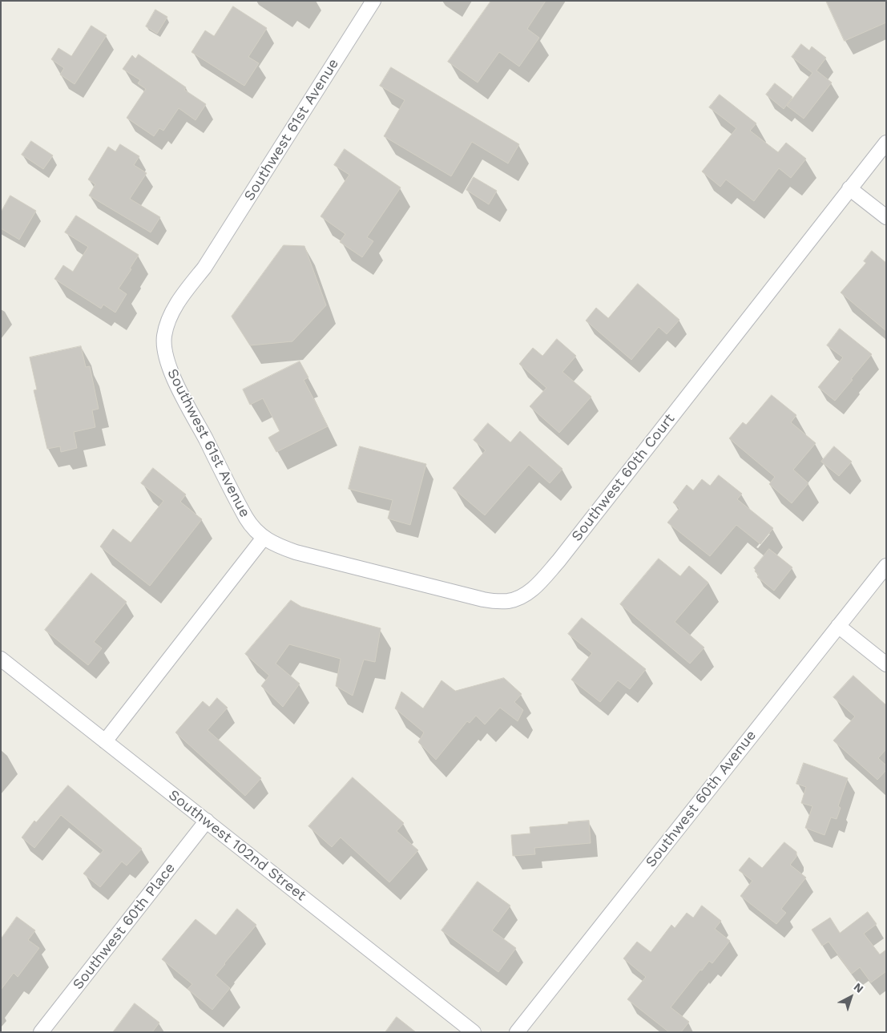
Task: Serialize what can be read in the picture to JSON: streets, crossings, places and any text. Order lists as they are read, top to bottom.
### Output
{
  "streets": {
    "street": [
      "Southwest 61st Avenue",
      "Southwest 60th Court",
      "Southwest 60th Avenue",
      "Southwest 102nd Street",
      "Southwest 60th Place"
    ]
  },
  "crossings": [
    ["Southwest 61st Avenue", "Southwest 60th Court"],
    ["Southwest 102nd Street", "Southwest 60th Place"]
  ],
  "north": "top right"
}
